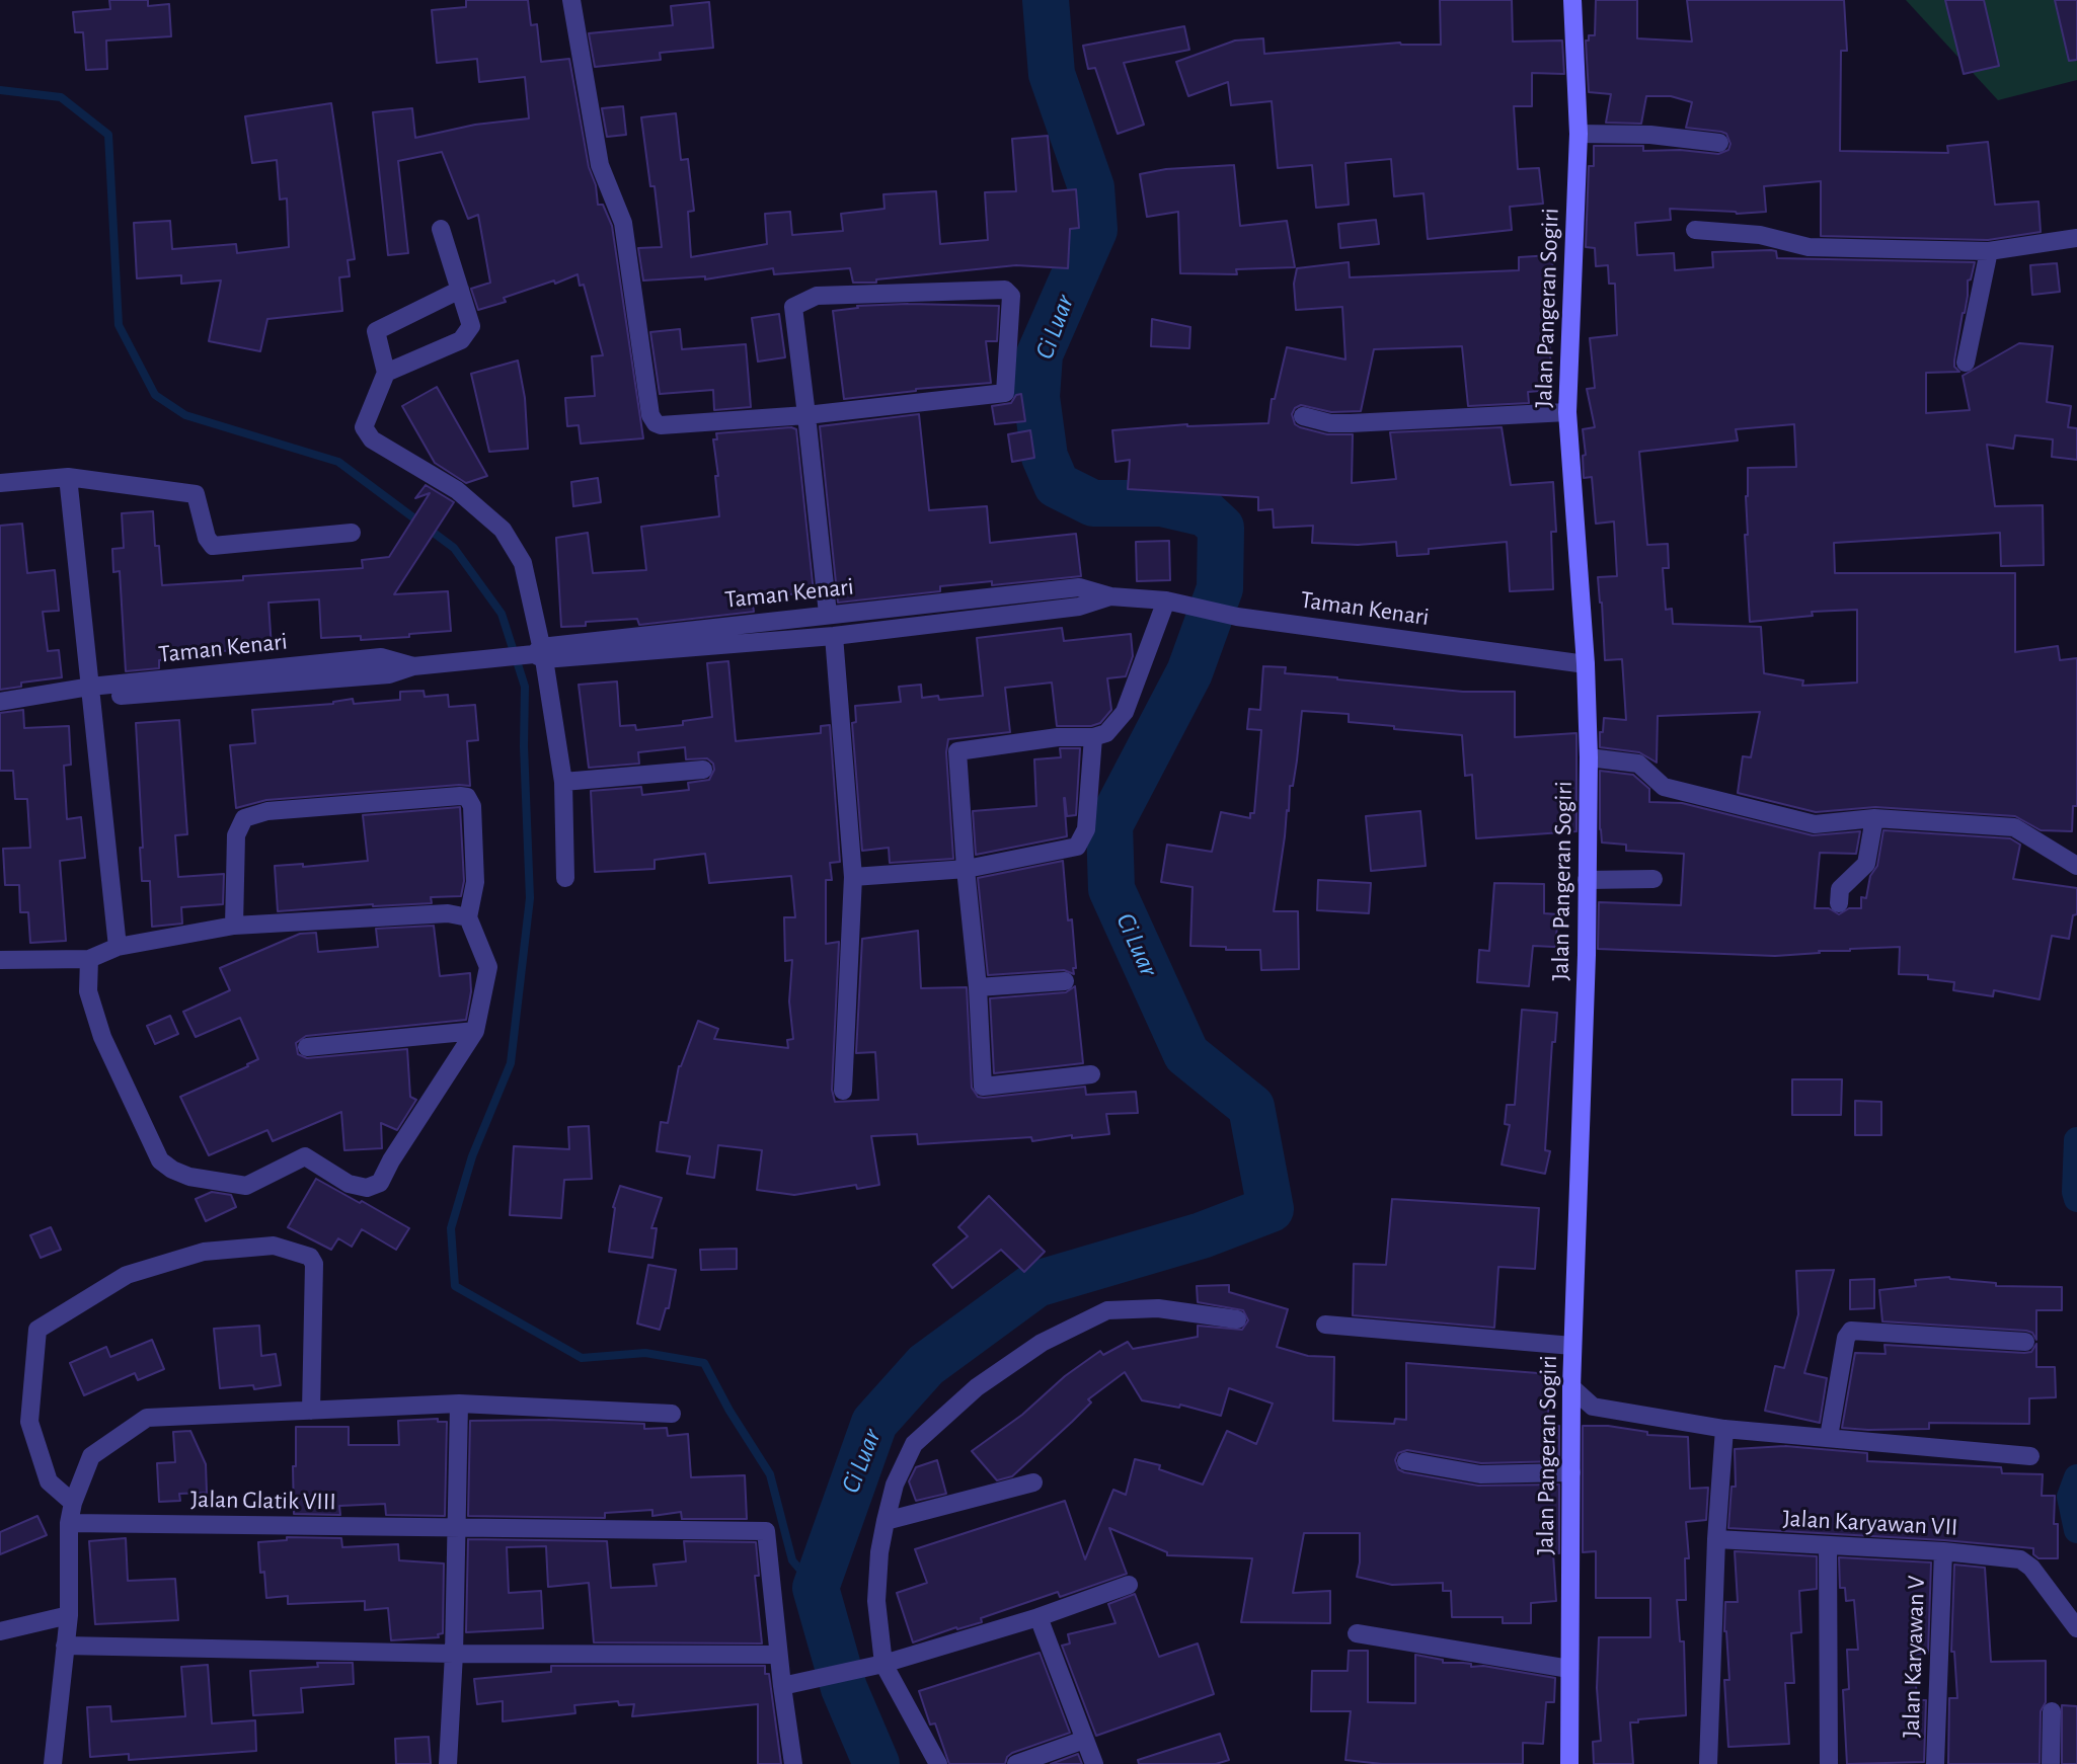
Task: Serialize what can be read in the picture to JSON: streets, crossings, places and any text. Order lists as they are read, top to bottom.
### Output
{
  "streets": {
    "street": [
      "Jalan Pangeran Sogiri",
      "Taman Kenari",
      "Jalan Glatik VIII",
      "Jalan Karyawan VII",
      "Jalan Karyawan V"
    ]
  },
  "crossings": [
    ["Jalan Pangeran Sogiri", "Taman Kenari"],
    ["Jalan Karyawan VII", "Jalan Karyawan V"]
  ],
  "water": ["Ci Luar"]
}
